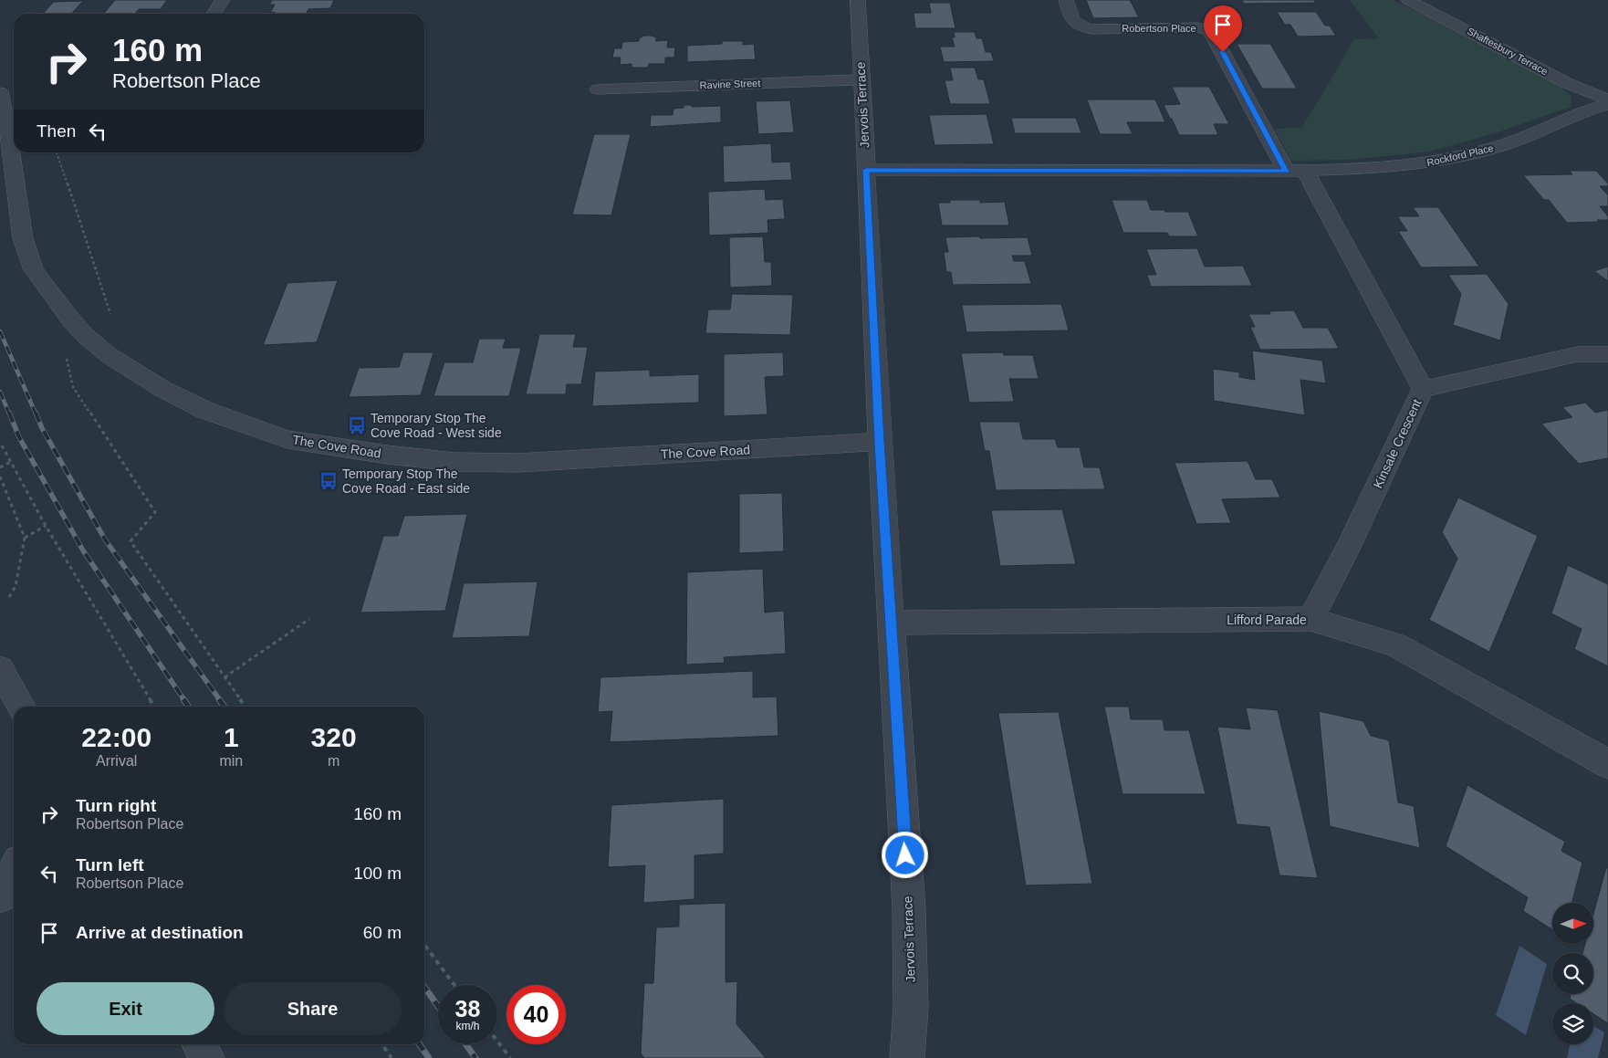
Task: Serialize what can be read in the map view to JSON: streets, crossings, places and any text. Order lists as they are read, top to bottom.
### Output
{
  "streets": {
    "street": [
      "Robertson Place",
      "Shaftesbury Terrace",
      "Ravine Street",
      "Jervois Terrace",
      "Rockford Place",
      "Kinsale Crescent",
      "The Cove Road",
      "Lifford Parade"
    ]
  },
  "crossings": [
    ["Robertson Place", "Rockford Place"],
    ["Ravine Street", "Jervois Terrace"],
    ["Jervois Terrace", "The Cove Road"],
    ["Jervois Terrace", "Lifford Parade"],
    ["Kinsale Crescent", "Lifford Parade"]
  ],
  "places": {
    "bus stop": ["Temporary Stop The Cove Road - West side", "Temporary Stop The Cove Road - East side"]
  },
  "north": "right",
  "page": {
    "turn": ["160 m", "Robertson Place"],
    "then": "Then",
    "eta": [
      "22:00",
      "Arrival",
      "1",
      "min",
      "320",
      "m"
    ],
    "list": [
      {
        "name": "Turn right",
        "note": "Robertson Place",
        "value": "160 m"
      },
      {
        "name": "Turn left",
        "note": "Robertson Place",
        "value": "100 m"
      },
      {
        "name": "Arrive at destination",
        "value": "60 m"
      }
    ],
    "buttons": ["Exit", "Share"],
    "speed": "38 km/h",
    "limit": "40"
  }
}
